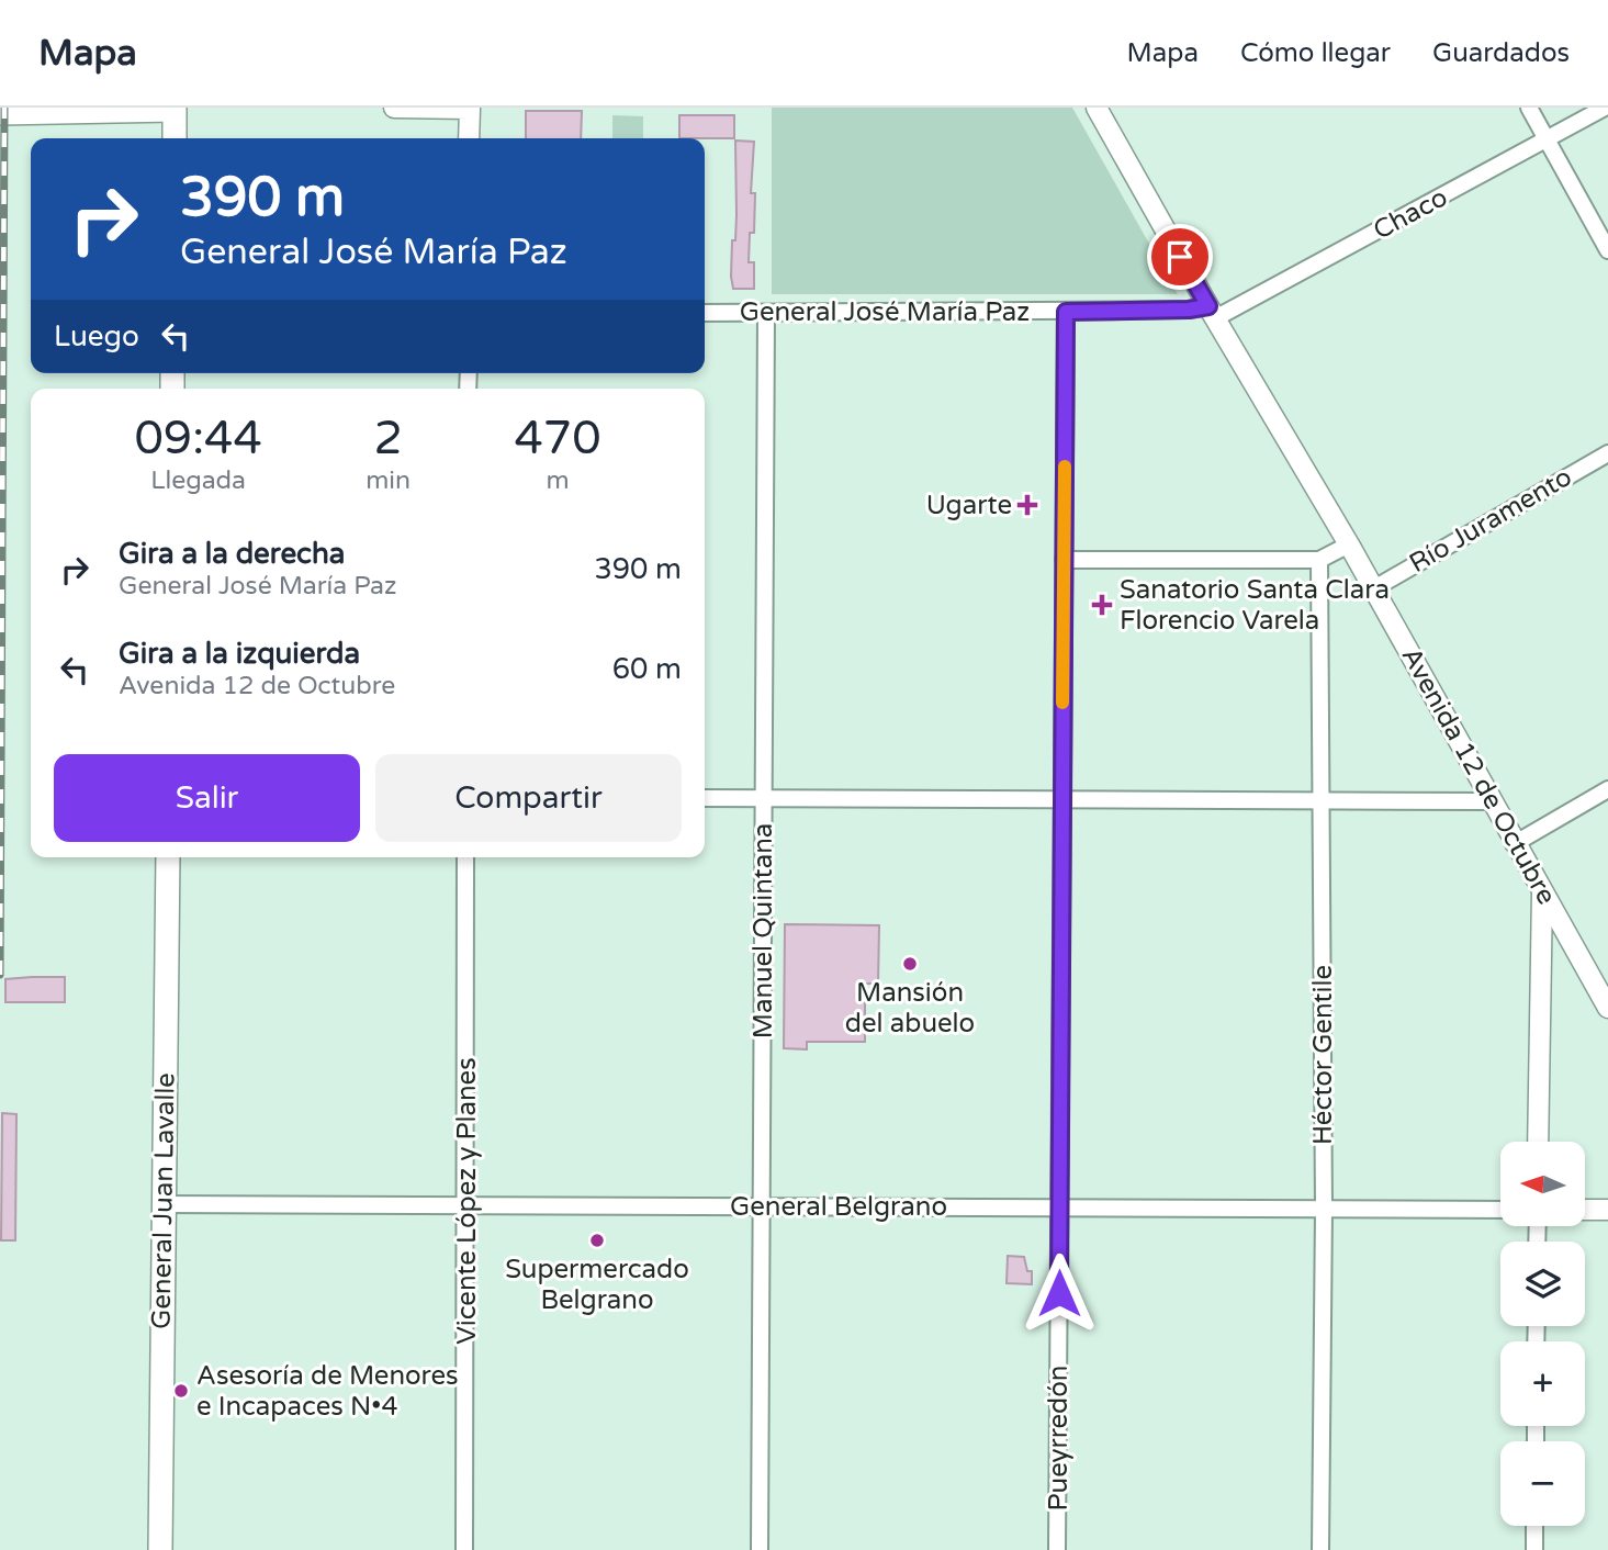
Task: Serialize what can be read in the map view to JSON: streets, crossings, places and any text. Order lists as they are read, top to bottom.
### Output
{
  "streets": {
    "main road": ["General Juan Lavalle"],
    "street": [
      "Chaco",
      "General José María Paz",
      "Río Juramento",
      "Avenida 12 de Octubre",
      "Manuel Quintana",
      "Héctor Gentile",
      "Vicente López y Planes",
      "General Belgrano",
      "Pueyrredón"
    ]
  },
  "crossings": [
    ["Chaco", "General José María Paz"],
    ["Chaco", "Avenida 12 de Octubre"],
    ["General José María Paz", "Avenida 12 de Octubre"],
    ["General José María Paz", "Manuel Quintana"],
    ["General José María Paz", "Pueyrredón"],
    ["Río Juramento", "Avenida 12 de Octubre"],
    ["Manuel Quintana", "General Belgrano"],
    ["Héctor Gentile", "General Belgrano"],
    ["General Juan Lavalle", "General Belgrano"],
    ["Vicente López y Planes", "General Belgrano"],
    ["General Belgrano", "Pueyrredón"]
  ],
  "places": {
    "health": ["Ugarte", "Sanatorio Santa Clara Florencio Varela"],
    "other": ["Mansión del abuelo", "Supermercado Belgrano", "Asesoría de Menores e Incapaces N•4"]
  },
  "north": "left",
  "page": {
    "header": "Mapa",
    "nav": ["Mapa", "Cómo llegar", "Guardados"],
    "turn": ["390 m", "General José María Paz"],
    "then": "Luego",
    "eta": [
      "09:44",
      "Llegada",
      "2",
      "min",
      "470",
      "m"
    ],
    "list": [
      {
        "name": "Gira a la derecha",
        "note": "General José María Paz",
        "value": "390 m"
      },
      {
        "name": "Gira a la izquierda",
        "note": "Avenida 12 de Octubre",
        "value": "60 m"
      }
    ],
    "buttons": ["Salir", "Compartir"],
    "map_buttons": ["+", "−"]
  }
}
